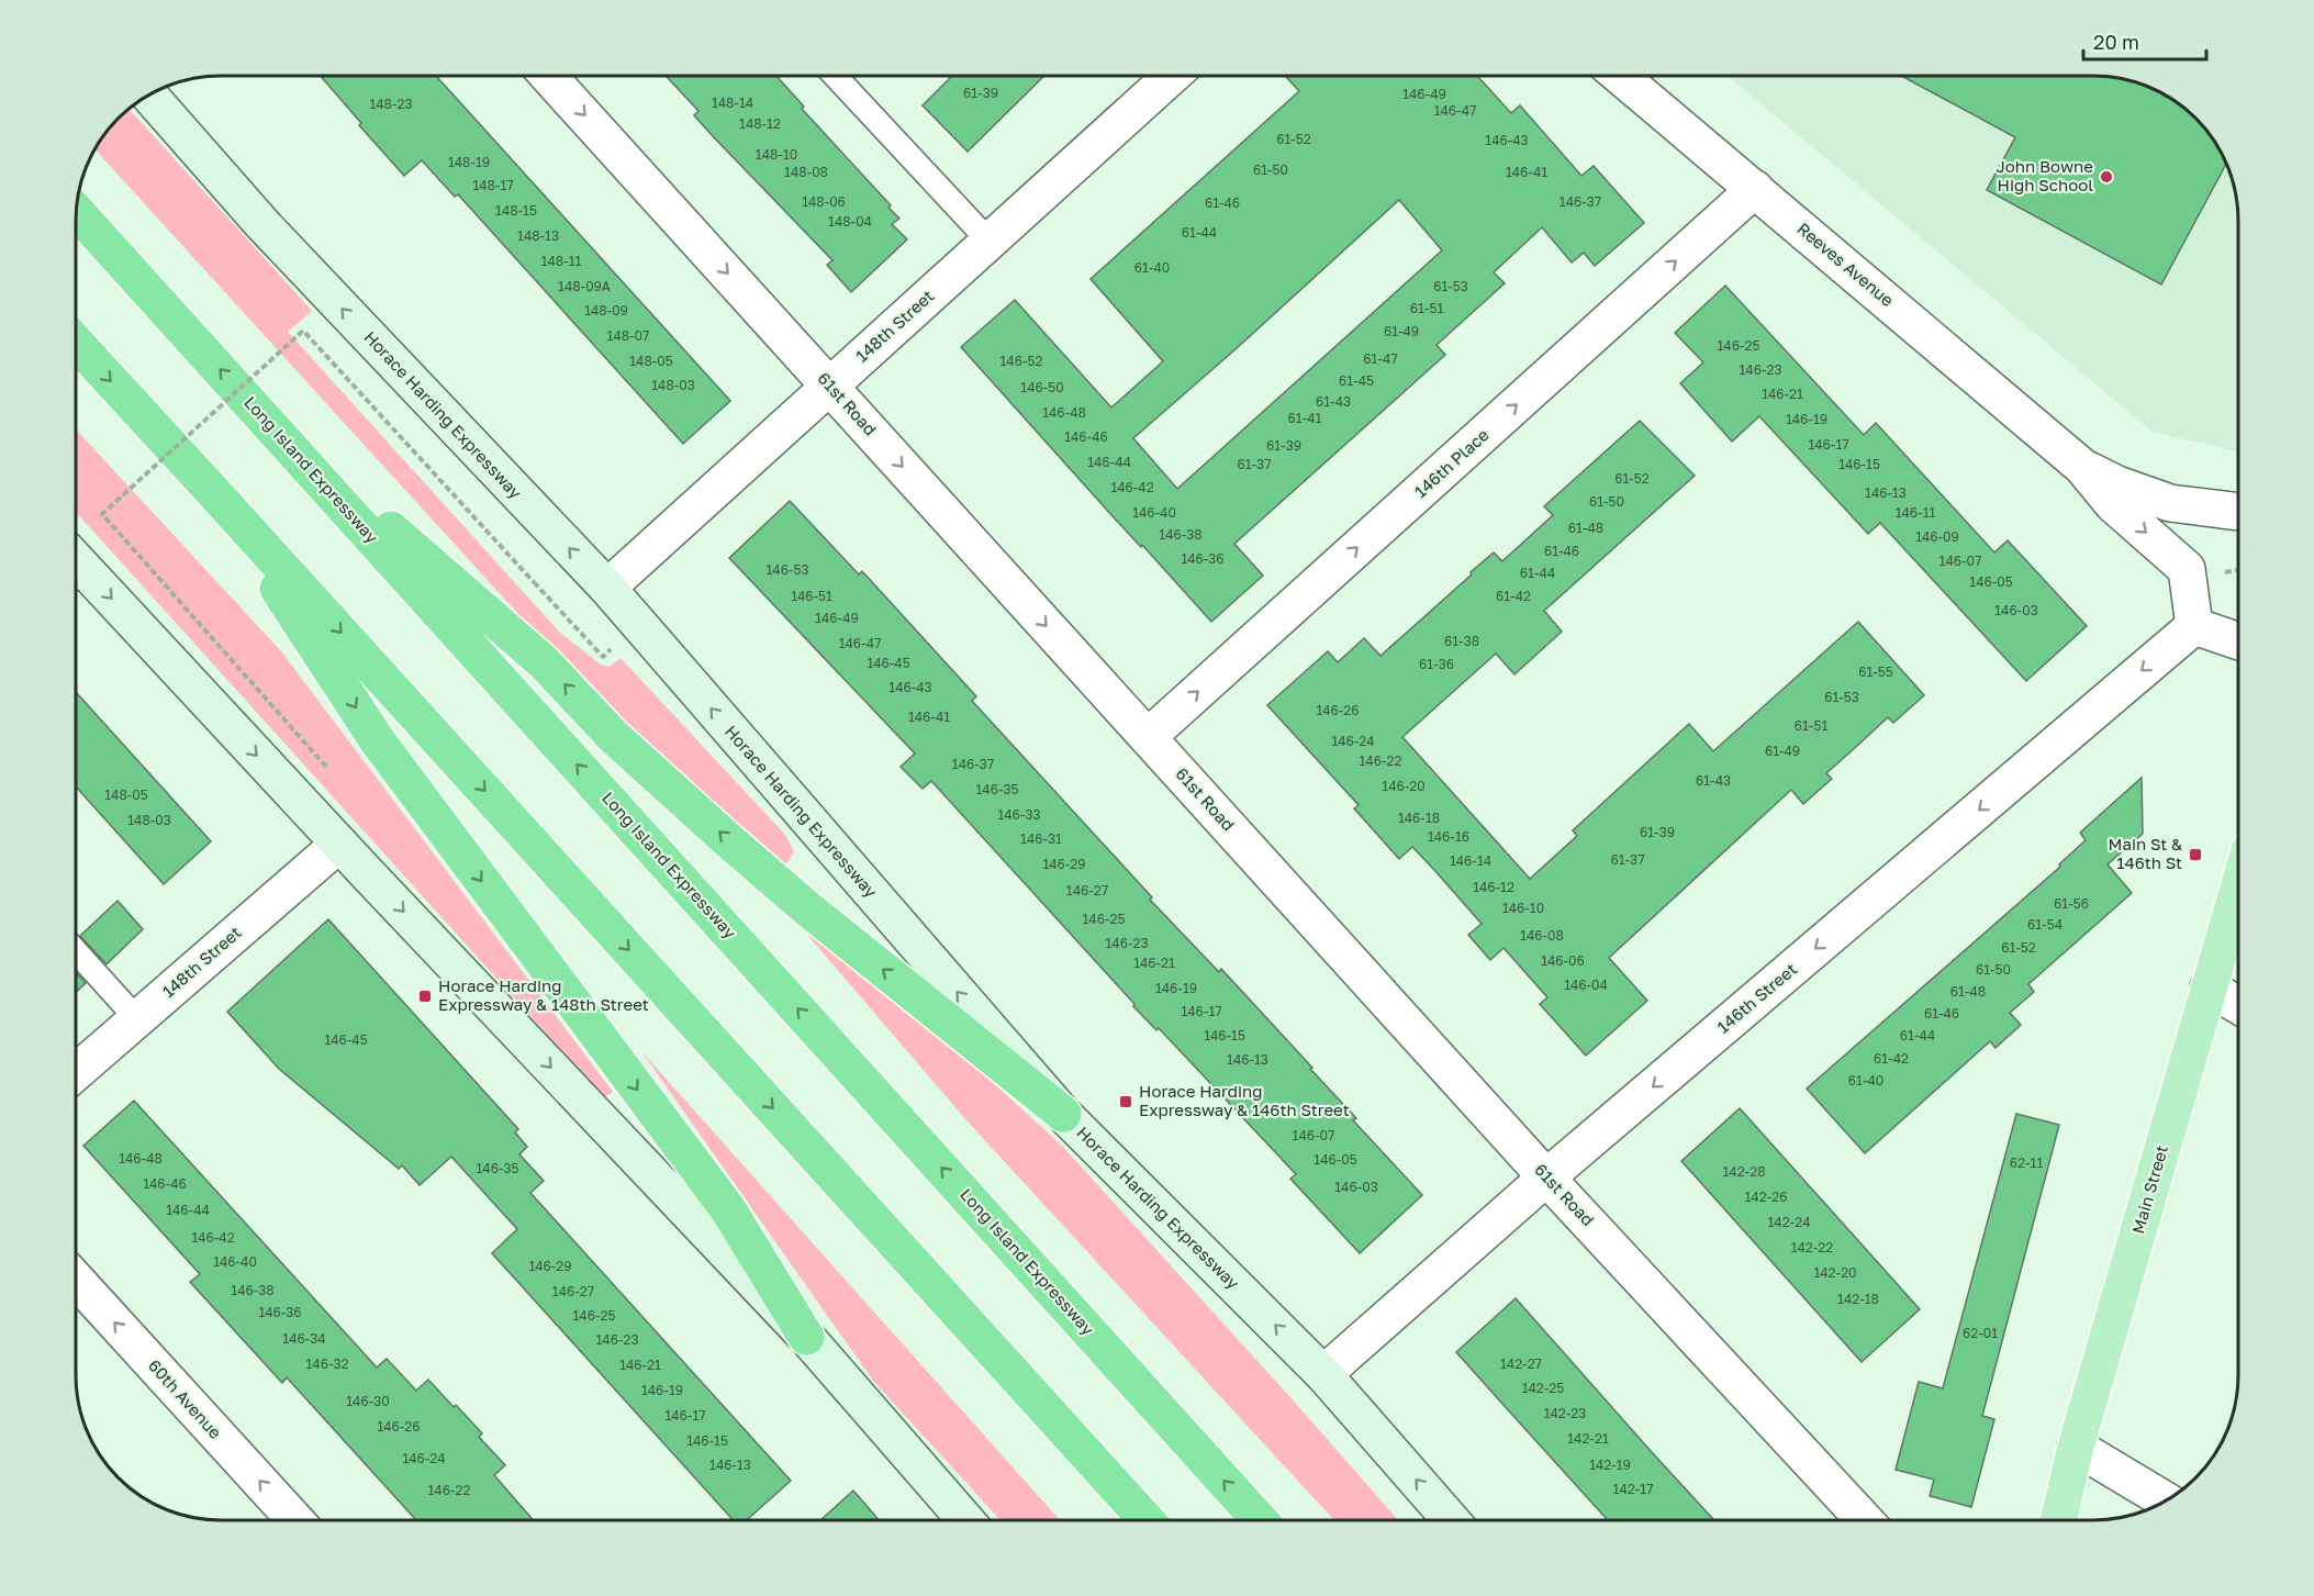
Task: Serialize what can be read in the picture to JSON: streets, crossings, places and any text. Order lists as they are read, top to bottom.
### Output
{
  "streets": {
    "highway": ["Long Island Expressway"],
    "main road": ["Horace Harding Expressway", "Main Street"],
    "street": [
      "Reeves Avenue",
      "148th Street",
      "61st Road",
      "146th Place",
      "146th Street",
      "60th Avenue"
    ]
  },
  "crossings": [
    ["Reeves Avenue", "146th Place"],
    ["Reeves Avenue", "146th Street"],
    ["148th Street", "61st Road"],
    ["148th Street", "Horace Harding Expressway"],
    ["61st Road", "146th Place"],
    ["61st Road", "146th Street"],
    ["Horace Harding Expressway", "146th Street"]
  ],
  "one_way": [
    "61st Road",
    "Horace Harding Expressway",
    "146th Place",
    "146th Street",
    "60th Avenue"
  ],
  "places": {
    "other": ["John Bowne High School"],
    "transit": ["Main St & 146th St", "Horace Harding Expressway & 148th Street", "Horace Harding Expressway & 146th Street"]
  },
  "house_numbers": [
    "61-39",
    "146-49",
    "148-14",
    "148-23",
    "146-47",
    "148-12",
    "61-52",
    "146-43",
    "148-10",
    "148-19",
    "61-50",
    "148-08",
    "146-41",
    "148-17",
    "148-06",
    "146-37",
    "61-46",
    "148-15",
    "148-04",
    "61-44",
    "148-13",
    "148-11",
    "61-40",
    "148-09A",
    "61-53",
    "61-51",
    "148-09",
    "61-49",
    "148-07",
    "146-25",
    "61-47",
    "148-05",
    "146-52",
    "146-23",
    "61-45",
    "148-03",
    "146-50",
    "146-21",
    "61-43",
    "146-48",
    "61-41",
    "146-19",
    "146-46",
    "146-17",
    "61-39",
    "146-44",
    "61-37",
    "146-15",
    "61-52",
    "146-42",
    "146-13",
    "61-50",
    "146-40",
    "146-11",
    "61-48",
    "146-38",
    "146-09",
    "61-46",
    "146-36",
    "146-07",
    "146-53",
    "61-44",
    "146-05",
    "146-51",
    "61-42",
    "146-03",
    "146-49",
    "61-38",
    "146-47",
    "146-45",
    "61-36",
    "61-55",
    "146-43",
    "61-53",
    "146-26",
    "146-41",
    "61-51",
    "146-24",
    "61-49",
    "146-22",
    "146-37",
    "61-43",
    "146-20",
    "146-35",
    "148-05",
    "146-33",
    "146-18",
    "148-03",
    "61-39",
    "146-16",
    "146-31",
    "61-37",
    "146-14",
    "146-29",
    "146-12",
    "146-27",
    "61-56",
    "146-10",
    "146-25",
    "61-54",
    "146-08",
    "146-23",
    "61-52",
    "146-06",
    "146-21",
    "61-50",
    "146-04",
    "146-19",
    "61-48",
    "146-17",
    "61-46",
    "146-15",
    "61-44",
    "146-45",
    "61-42",
    "146-13",
    "61-40",
    "146-07",
    "146-48",
    "146-05",
    "62-11",
    "146-35",
    "142-28",
    "146-46",
    "146-03",
    "142-26",
    "146-44",
    "142-24",
    "146-42",
    "142-22",
    "146-40",
    "146-29",
    "142-20",
    "146-38",
    "146-27",
    "142-18",
    "146-36",
    "146-25",
    "62-01",
    "146-34",
    "146-23",
    "146-32",
    "142-27",
    "146-21",
    "142-25",
    "146-19",
    "146-30",
    "142-23",
    "146-17",
    "146-26",
    "142-21",
    "146-15",
    "146-24",
    "146-13",
    "142-19",
    "142-17",
    "146-22"
  ],
  "scale_bar": "20 m"
}
